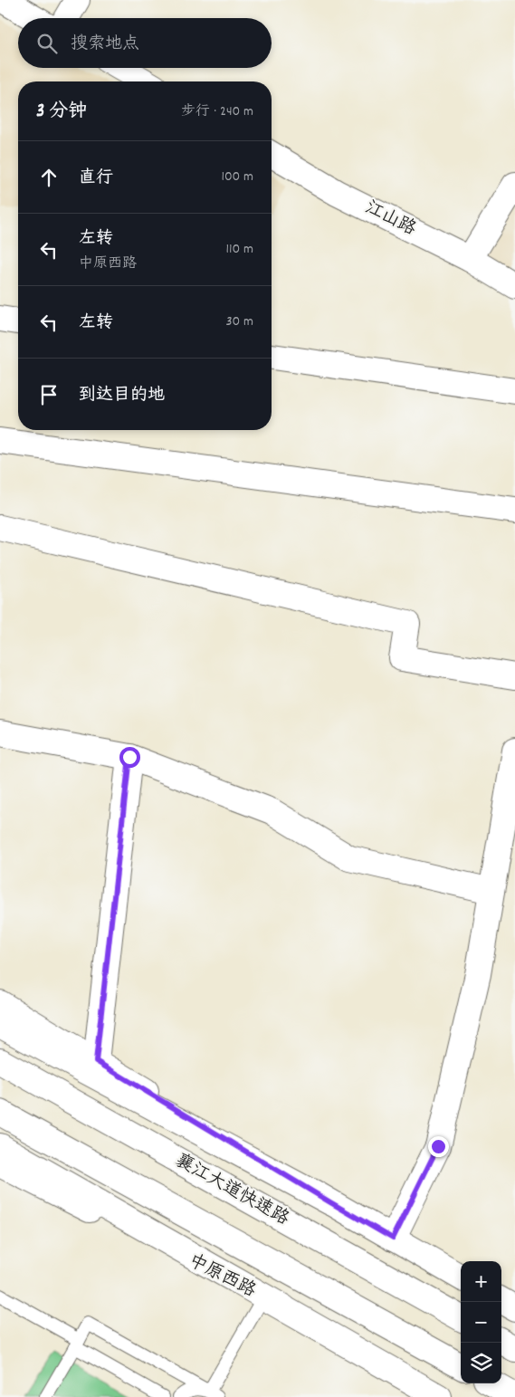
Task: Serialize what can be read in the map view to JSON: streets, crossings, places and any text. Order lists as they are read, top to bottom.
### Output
{
  "streets": {
    "main road": ["江山路", "襄江大道快速路", "中原西路"]
  },
  "page": {
    "search": "搜索地点",
    "heading": ["3 分钟", "步行 · 240 m"],
    "list": [
      ["直行", "100 m"],
      ["左转", "中原西路", "110 m"],
      ["左转", "30 m"],
      "到达目的地"
    ],
    "map_buttons": ["+", "−"]
  }
}
